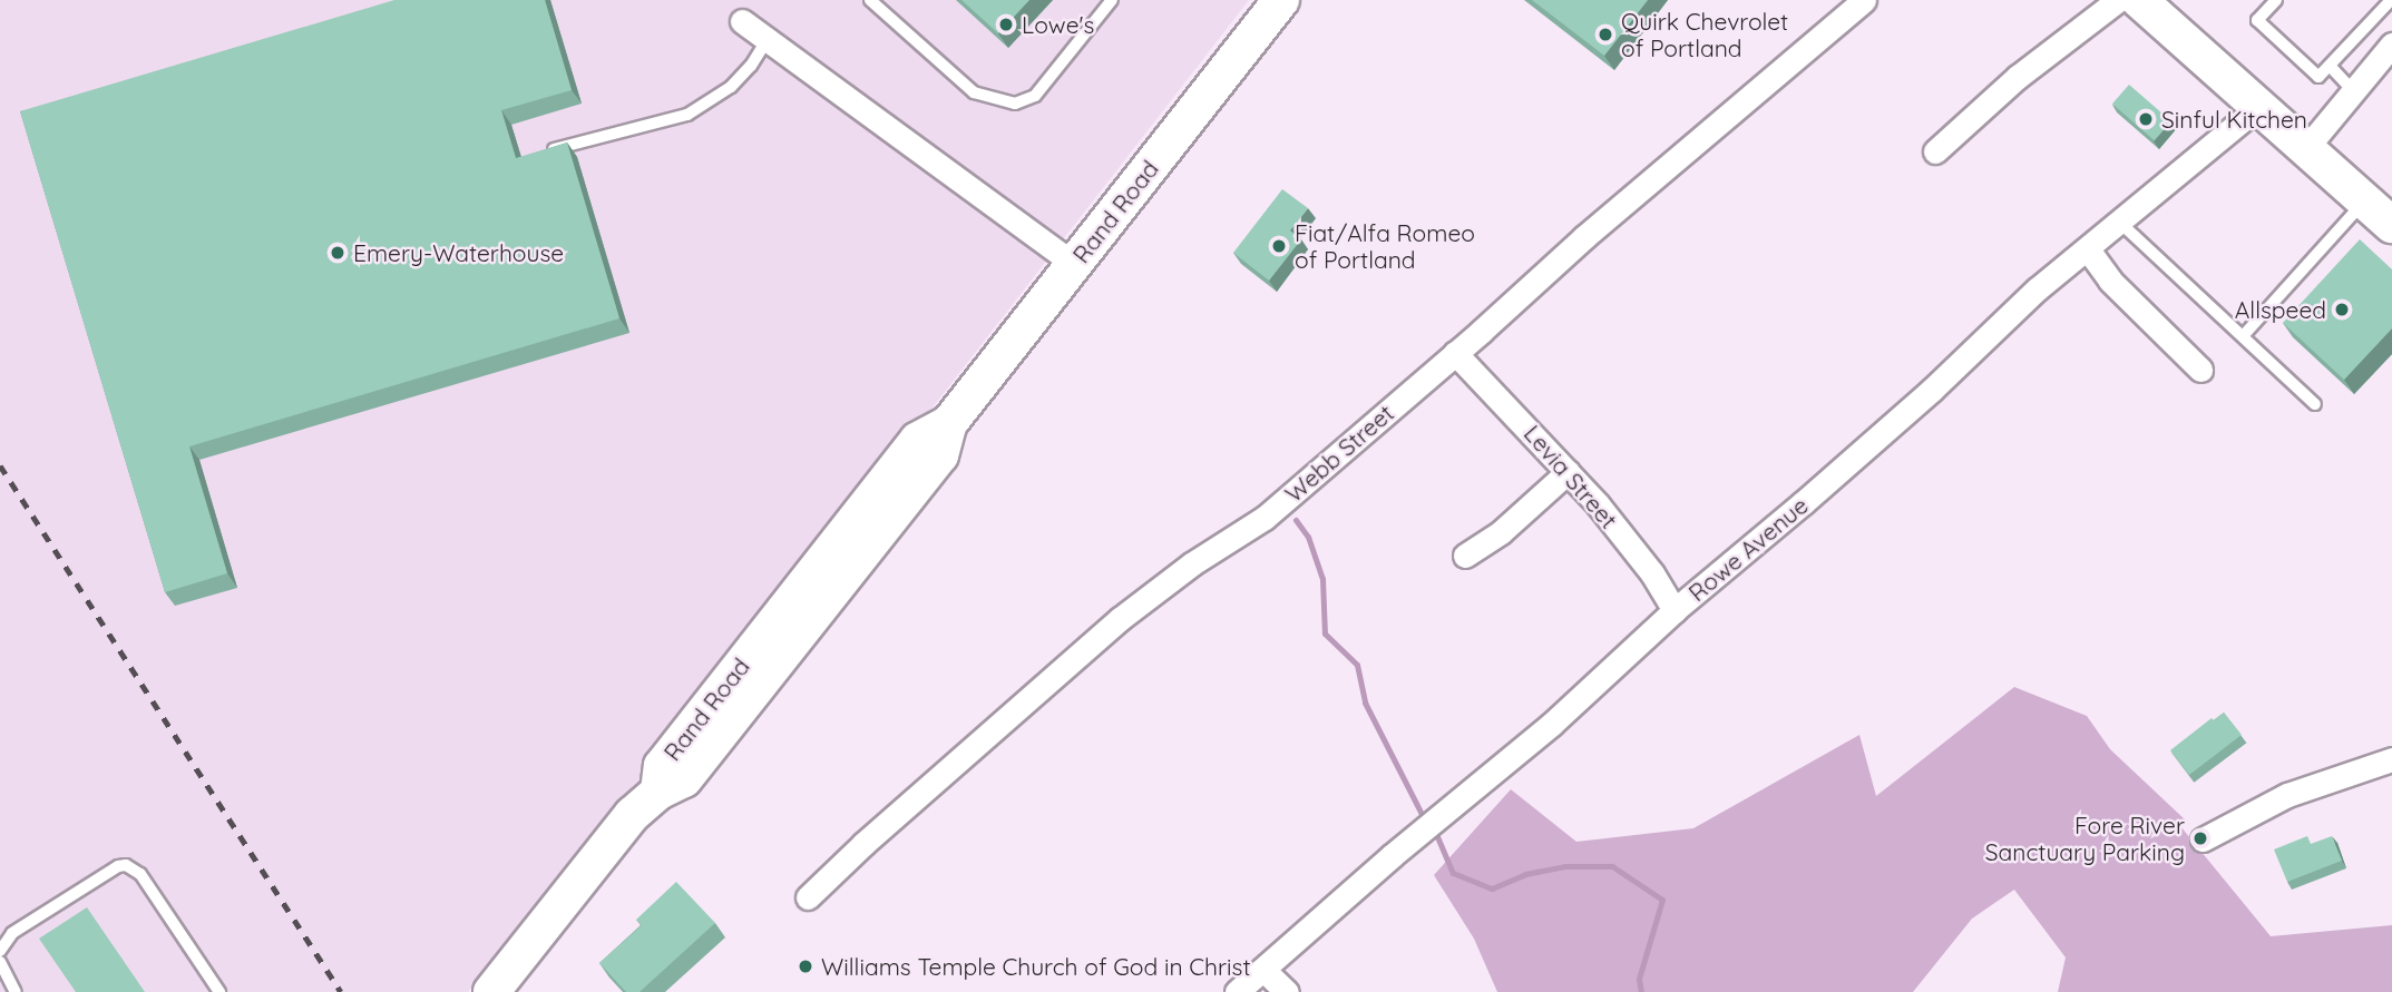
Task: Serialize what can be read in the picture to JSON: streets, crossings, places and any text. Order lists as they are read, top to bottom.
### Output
{
  "streets": {
    "main road": ["Rand Road"],
    "street": ["Webb Street", "Levia Street", "Rowe Avenue"]
  },
  "crossings": [
    ["Webb Street", "Levia Street"],
    ["Levia Street", "Rowe Avenue"]
  ],
  "places": [
    "Lowe's",
    "Quirk Chevrolet of Portland",
    "Sinful Kitchen",
    "Fiat/Alfa Romeo of Portland",
    "Emery-Waterhouse",
    "Allspeed",
    "Fore River Sanctuary Parking",
    "Williams Temple Church of God in Christ"
  ]
}
